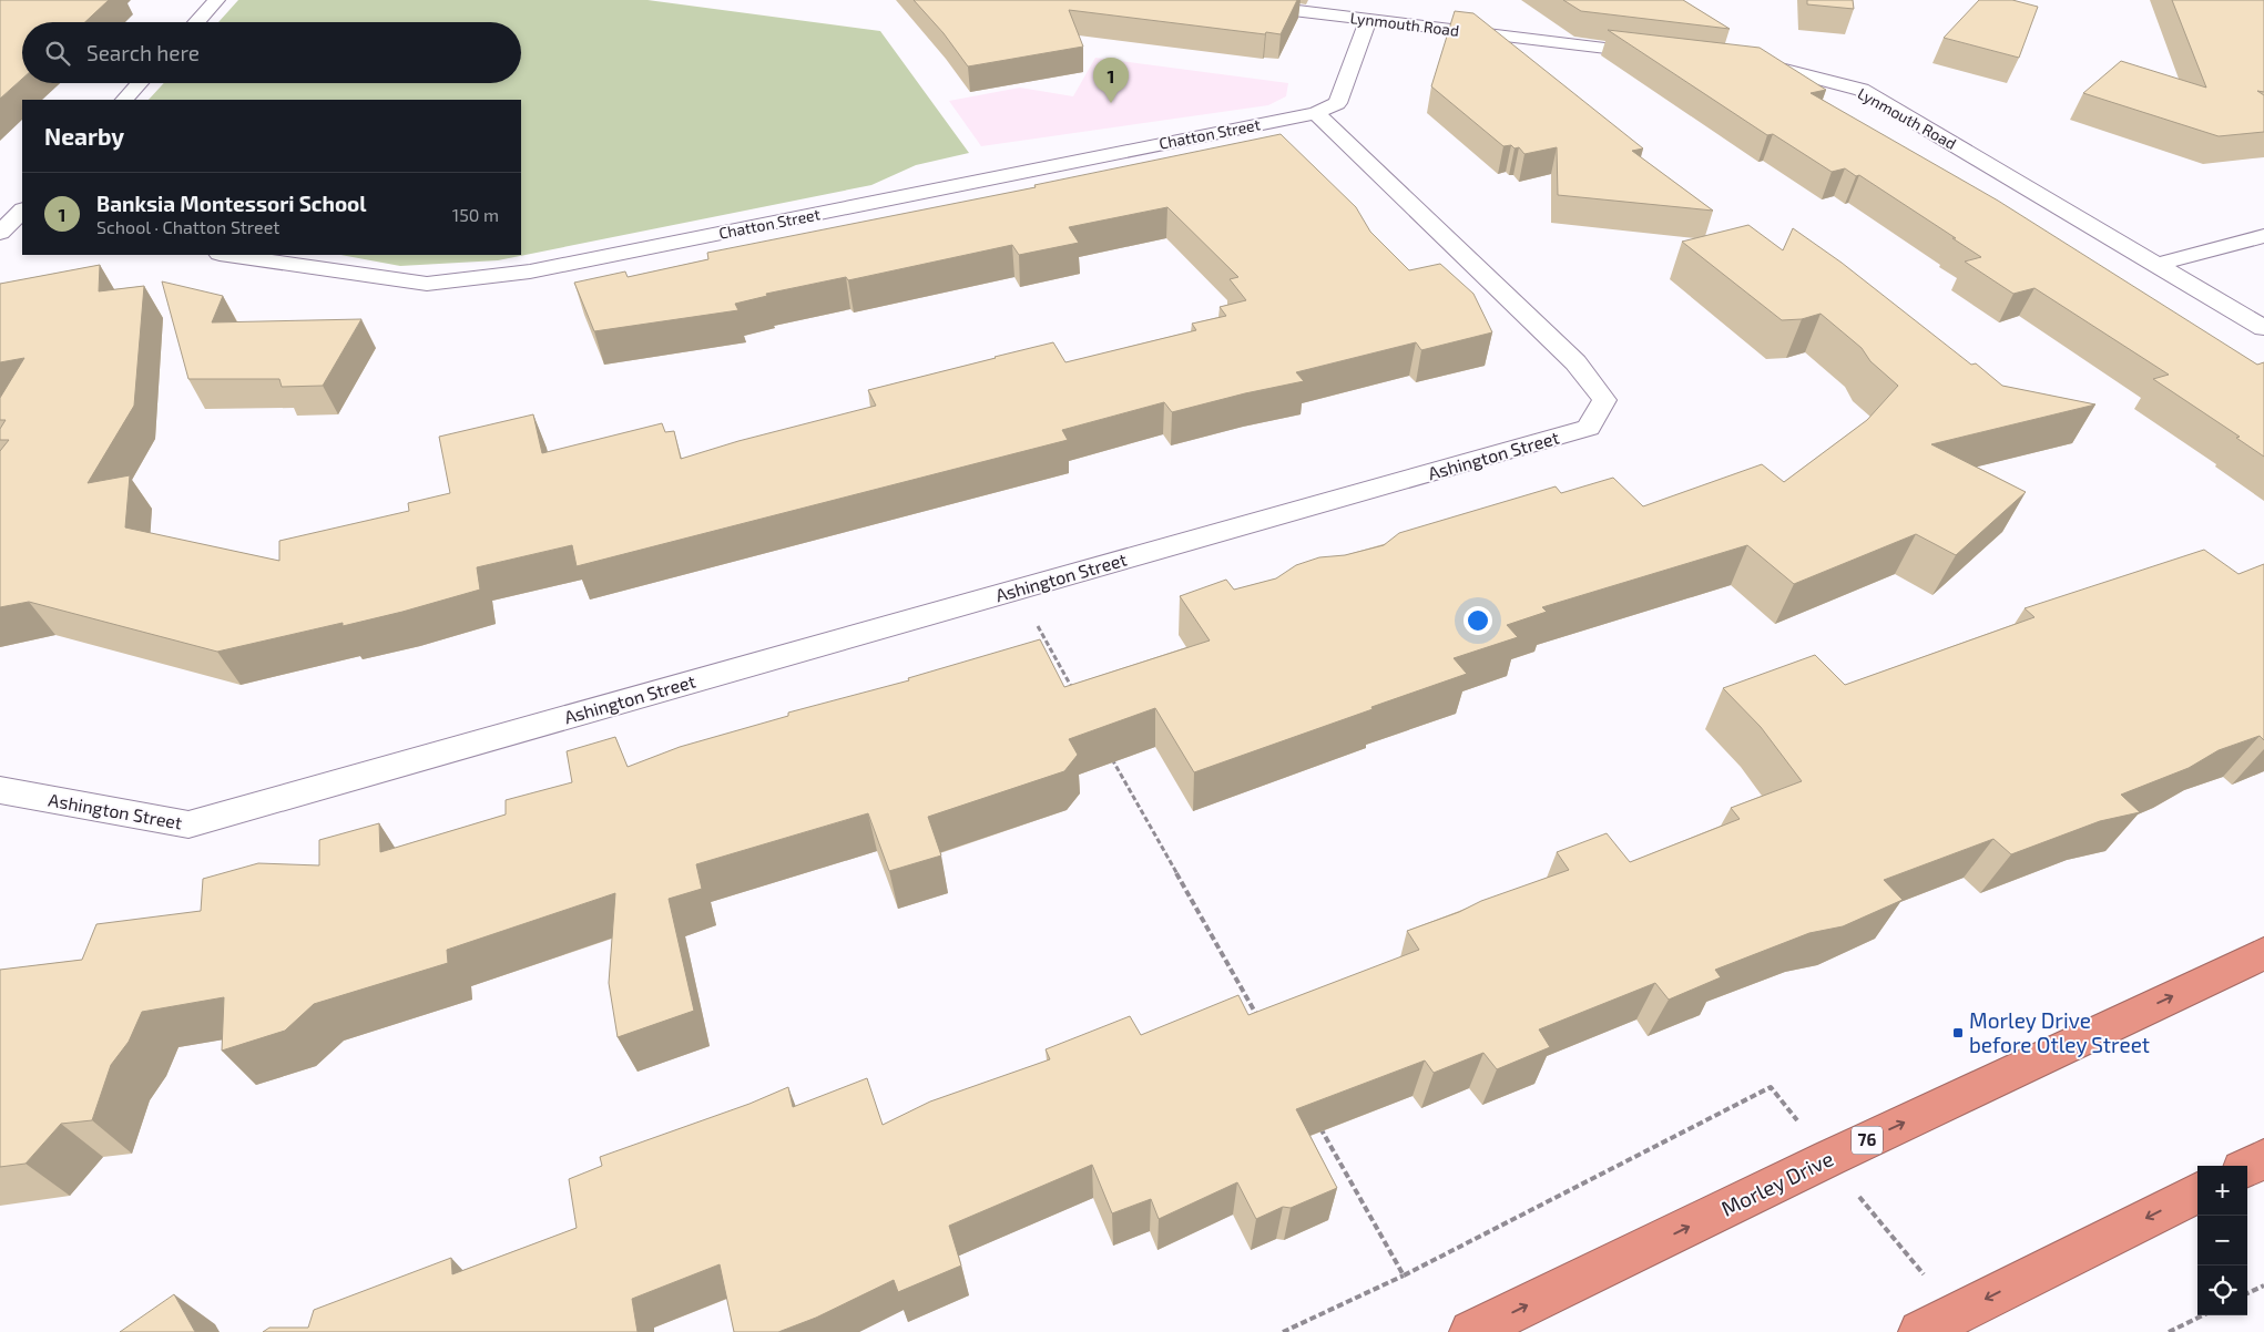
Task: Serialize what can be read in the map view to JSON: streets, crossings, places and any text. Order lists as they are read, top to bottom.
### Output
{
  "streets": {
    "highway": ["76", "Morley Drive"],
    "street": ["Lynmouth Road", "Chatton Street", "Ashington Street"]
  },
  "crossings": [
    ["Chatton Street", "Ashington Street"]
  ],
  "places": {
    "transit": ["Morley Drive before Otley Street"]
  },
  "page": {
    "search": "Search here",
    "pins": "1",
    "heading": "Nearby",
    "list": [
      {
        "mark": "1",
        "name": "Banksia Montessori School",
        "note": "School · Chatton Street",
        "value": "150 m"
      }
    ],
    "map_buttons": ["+", "−"]
  }
}
